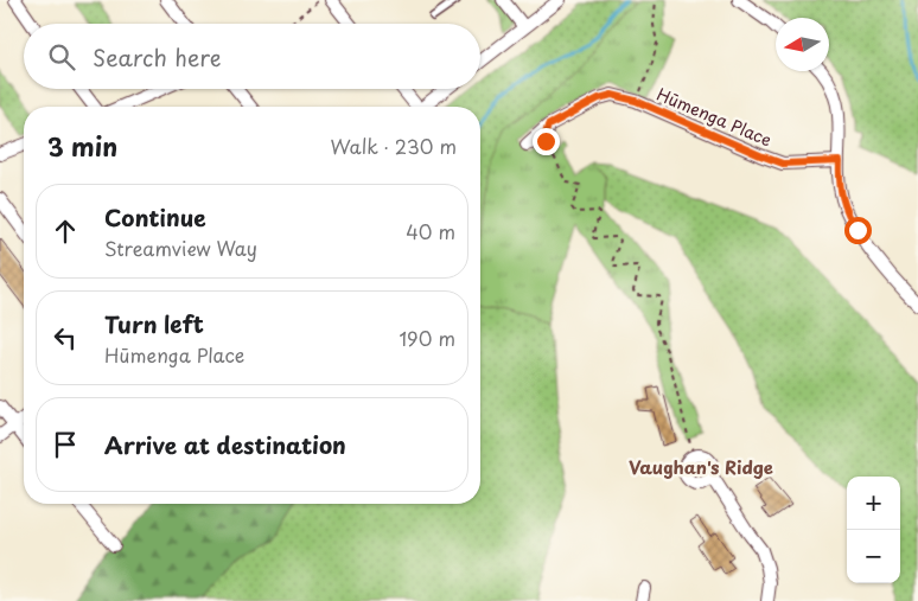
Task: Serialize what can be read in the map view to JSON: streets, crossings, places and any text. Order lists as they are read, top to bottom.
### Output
{
  "streets": {
    "street": ["Hūmenga Place"]
  },
  "districts": ["Vaughan's Ridge"],
  "north": "left",
  "page": {
    "search": "Search here",
    "heading": ["3 min", "Walk · 230 m"],
    "list": [
      ["Continue", "Streamview Way", "40 m"],
      ["Turn left", "Hūmenga Place", "190 m"],
      "Arrive at destination"
    ],
    "map_buttons": ["+", "−"]
  }
}
